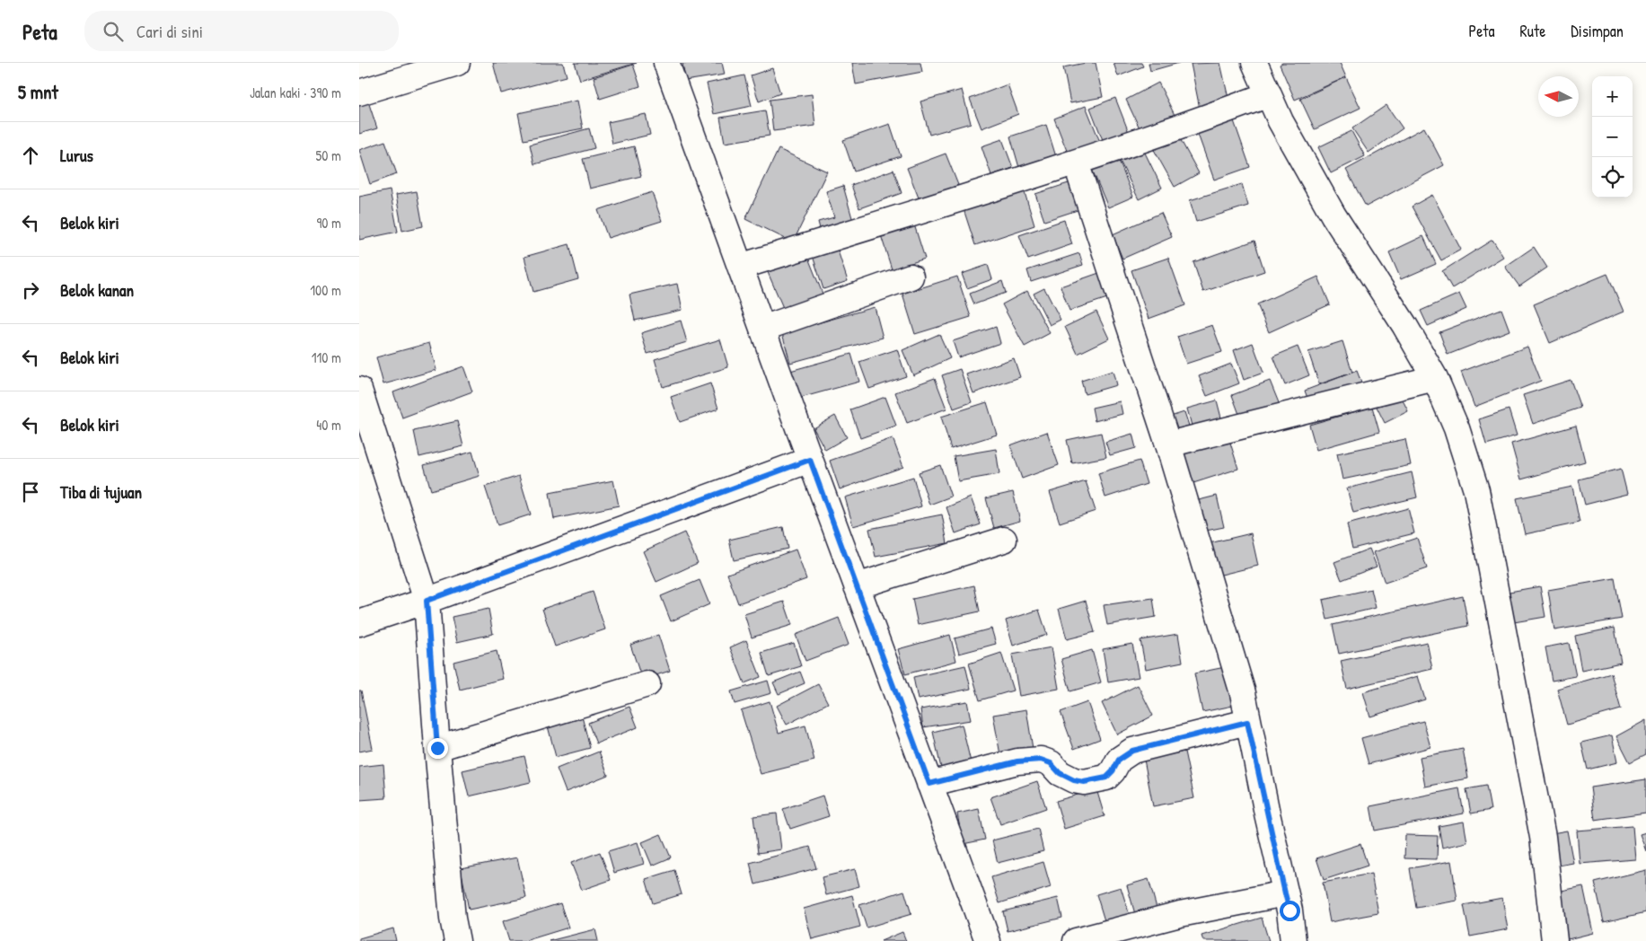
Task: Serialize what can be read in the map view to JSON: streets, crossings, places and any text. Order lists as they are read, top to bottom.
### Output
{
  "north": "left",
  "page": {
    "header": "Peta",
    "search": "Cari di sini",
    "nav": ["Peta", "Rute", "Disimpan"],
    "heading": ["5 mnt", "Jalan kaki · 390 m"],
    "map_buttons": ["+", "−"],
    "list": [
      ["Lurus", "50 m"],
      ["Belok kiri", "90 m"],
      ["Belok kanan", "100 m"],
      ["Belok kiri", "110 m"],
      ["Belok kiri", "40 m"],
      "Tiba di tujuan"
    ]
  }
}
